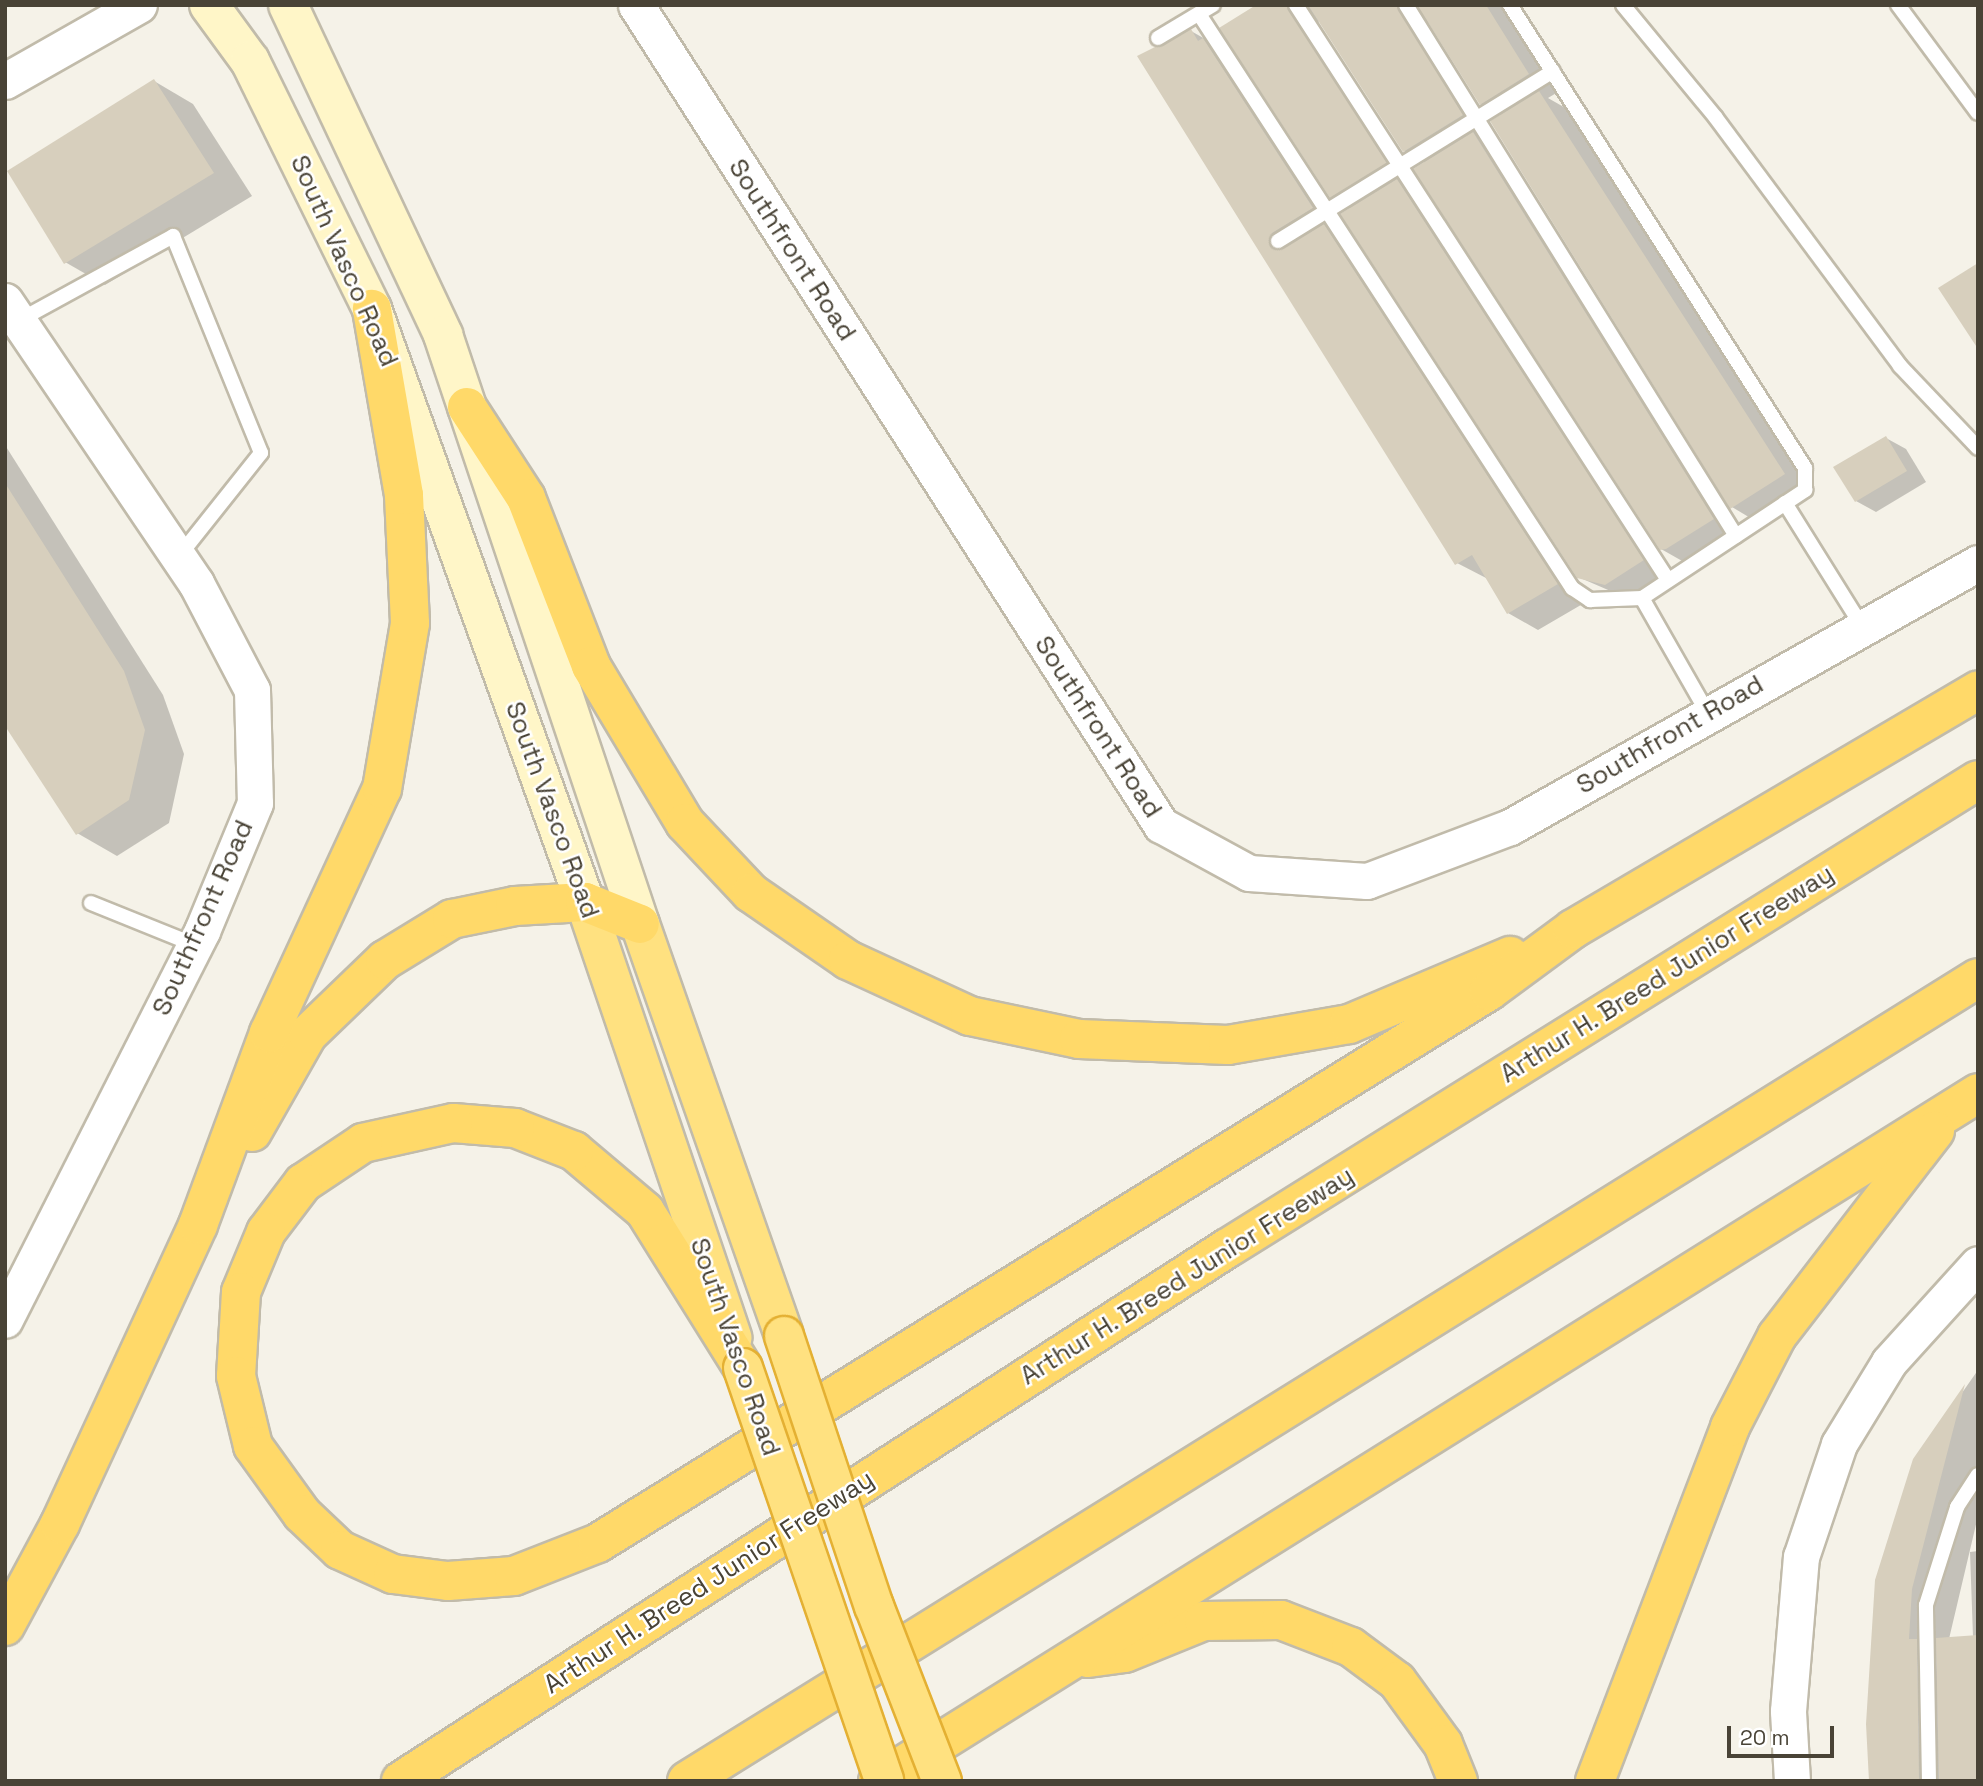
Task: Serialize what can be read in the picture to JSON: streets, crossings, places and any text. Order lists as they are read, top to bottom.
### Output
{
  "streets": {
    "highway": ["South Vasco Road", "Arthur H. Breed Junior Freeway"],
    "street": ["Southfront Road"]
  },
  "scale_bar": "20 m"
}
